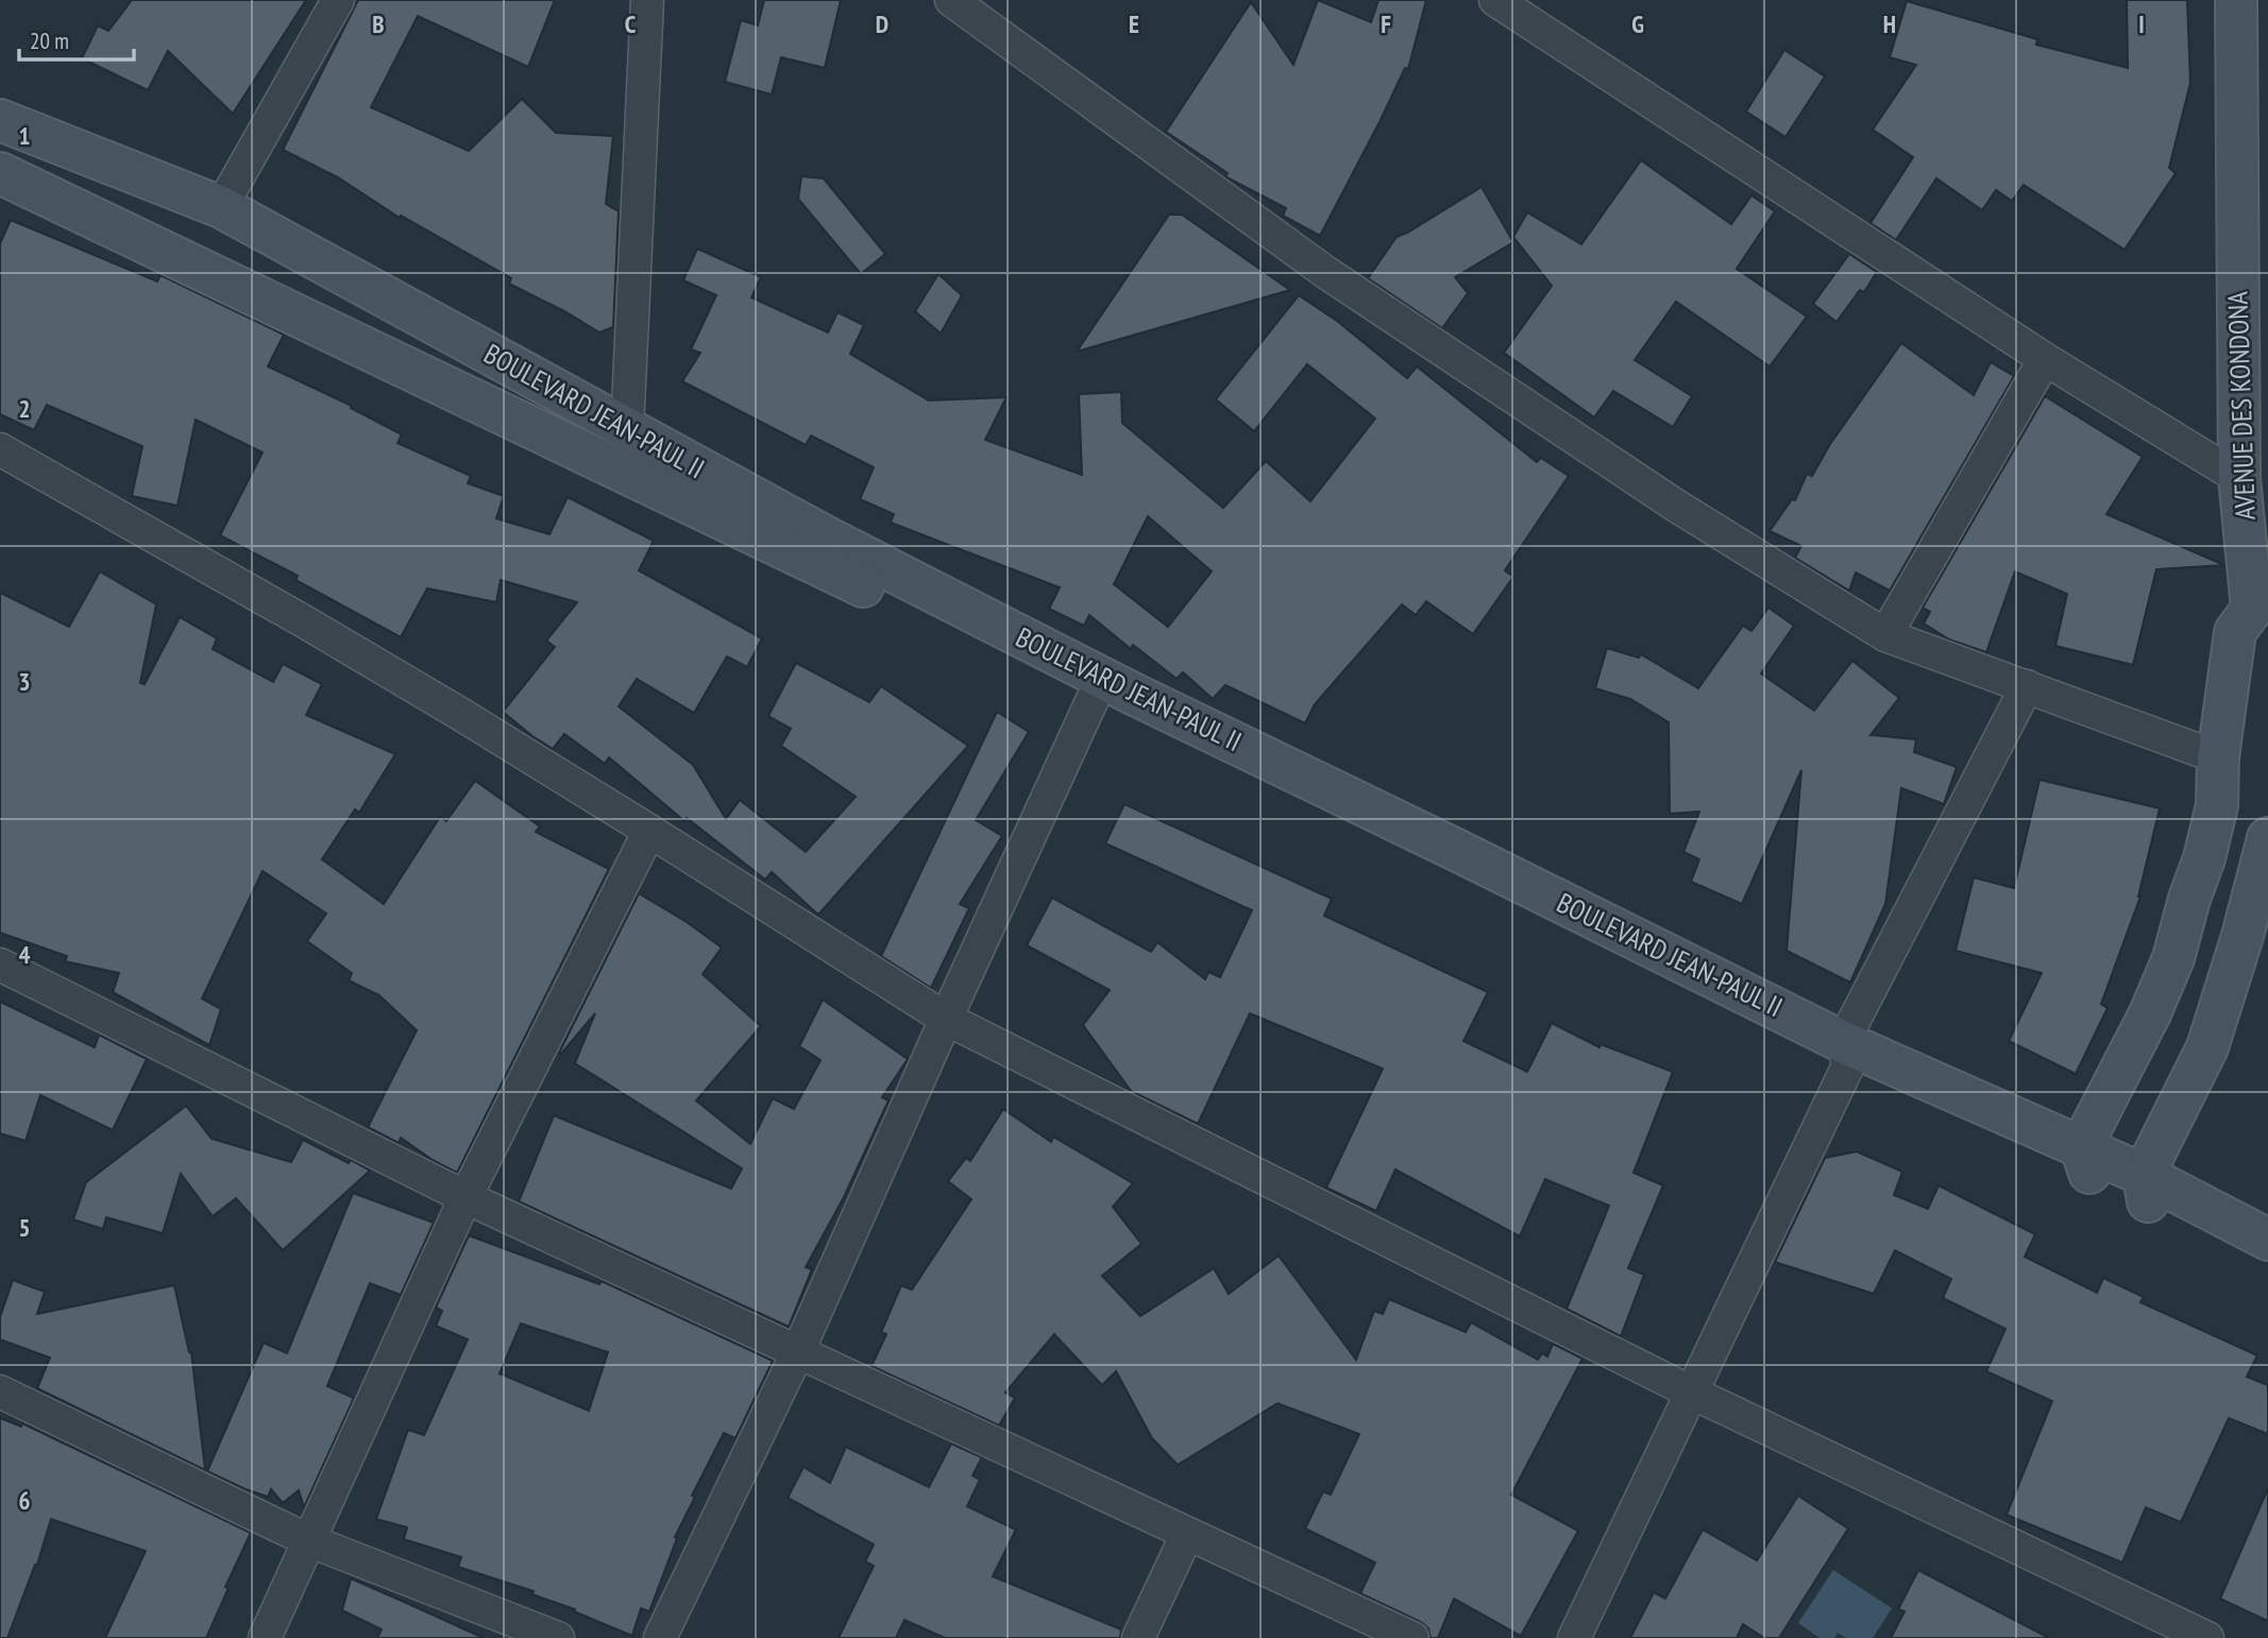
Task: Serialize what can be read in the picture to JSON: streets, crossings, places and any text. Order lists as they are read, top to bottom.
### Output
{
  "streets": {
    "main road": ["AVENUE DES KONDONA", "BOULEVARD JEAN-PAUL II"]
  },
  "crossings": [
    ["AVENUE DES KONDONA", "BOULEVARD JEAN-PAUL II"]
  ],
  "scale_bar": "20 m",
  "grid": {
    "columns": [
      "B",
      "C",
      "D",
      "E",
      "F",
      "G",
      "H",
      "I"
    ],
    "rows": [
      "1",
      "2",
      "3",
      "4",
      "5",
      "6"
    ]
  }
}
